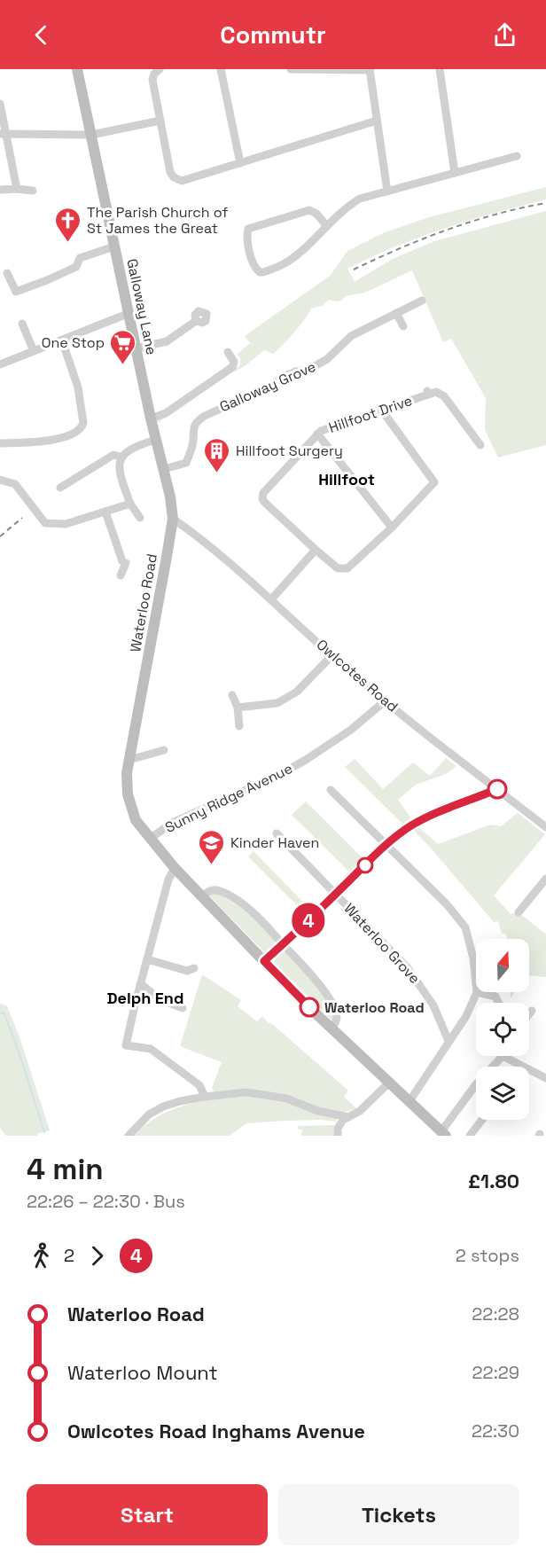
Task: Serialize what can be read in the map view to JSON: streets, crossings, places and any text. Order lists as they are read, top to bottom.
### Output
{
  "streets": {
    "main road": ["Galloway Lane", "Waterloo Road"],
    "street": [
      "Galloway Grove",
      "Hillfoot Drive",
      "Owlcotes Road",
      "Sunny Ridge Avenue",
      "Waterloo Grove"
    ]
  },
  "crossings": [
    ["Galloway Lane", "Galloway Grove"],
    ["Galloway Lane", "Waterloo Road"],
    ["Galloway Lane", "Owlcotes Road"],
    ["Waterloo Road", "Owlcotes Road"],
    ["Waterloo Road", "Sunny Ridge Avenue"],
    ["Owlcotes Road", "Sunny Ridge Avenue"]
  ],
  "districts": ["Hillfoot", "Delph End"],
  "places": {
    "church": ["The Parish Church of St James the Great"],
    "supermarket": ["One Stop"],
    "building": ["Hillfoot Surgery"],
    "school or university": ["Kinder Haven"],
    "other": ["Waterloo Road"]
  },
  "lines": ["bus line 4"],
  "north": "top",
  "page": {
    "header": "Commutr",
    "on_map": "4",
    "heading": ["4 min", "22:26 – 22:30 · Bus", "£1.80"],
    "legs": ["2", "4", "2 stops"],
    "list": [
      {
        "name": "Waterloo Road",
        "value": "22:28"
      },
      {
        "name": "Waterloo Mount",
        "value": "22:29"
      },
      {
        "name": "Owlcotes Road Inghams Avenue",
        "value": "22:30"
      }
    ],
    "buttons": ["Start", "Tickets"]
  }
}
